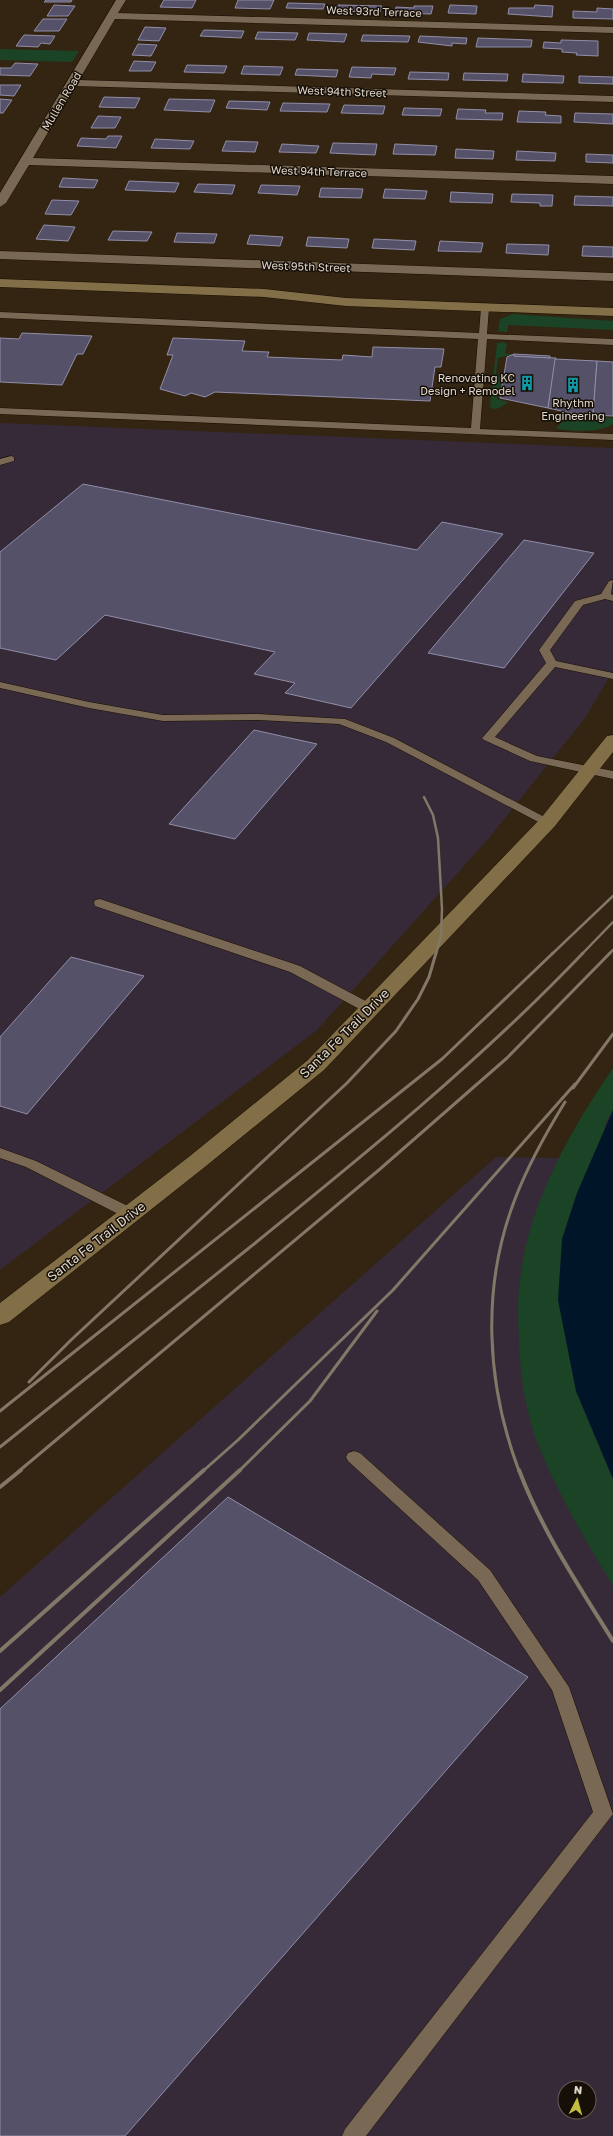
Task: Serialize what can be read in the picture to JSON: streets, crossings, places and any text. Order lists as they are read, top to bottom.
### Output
{
  "streets": {
    "main road": ["West 95th Street", "Santa Fe Trail Drive"],
    "street": [
      "West 93rd Terrace",
      "West 94th Street",
      "Mullen Road",
      "West 94th Terrace"
    ]
  },
  "crossings": [
    ["West 93rd Terrace", "Mullen Road"],
    ["West 94th Street", "Mullen Road"],
    ["Mullen Road", "West 94th Terrace"]
  ],
  "places": {
    "building": ["Renovating KC Design + Remodel", "Rhythm Engineering"]
  },
  "north": "top"
}
